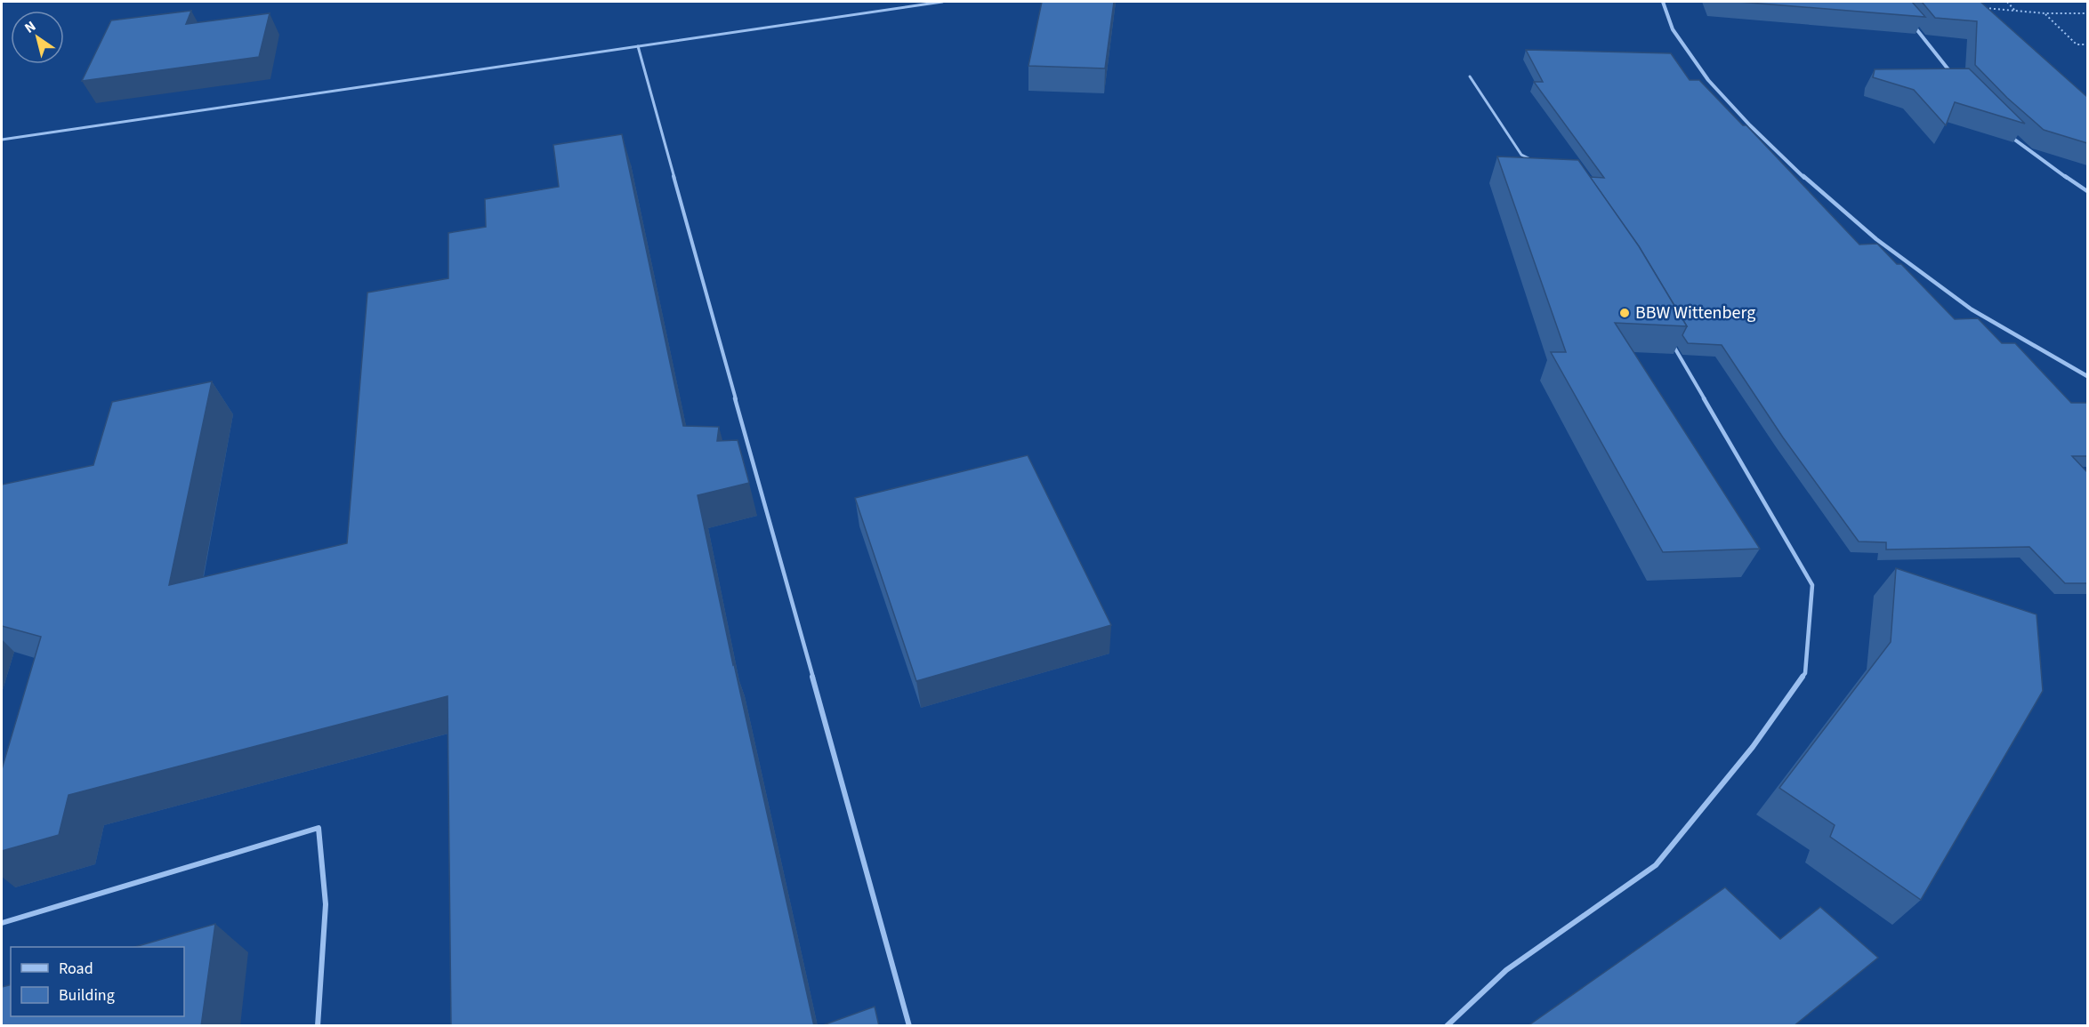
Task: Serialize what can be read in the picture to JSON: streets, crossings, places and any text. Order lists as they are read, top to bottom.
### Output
{
  "places": ["BBW Wittenberg"],
  "legend": ["Road", "Building"],
  "north": "top left"
}
